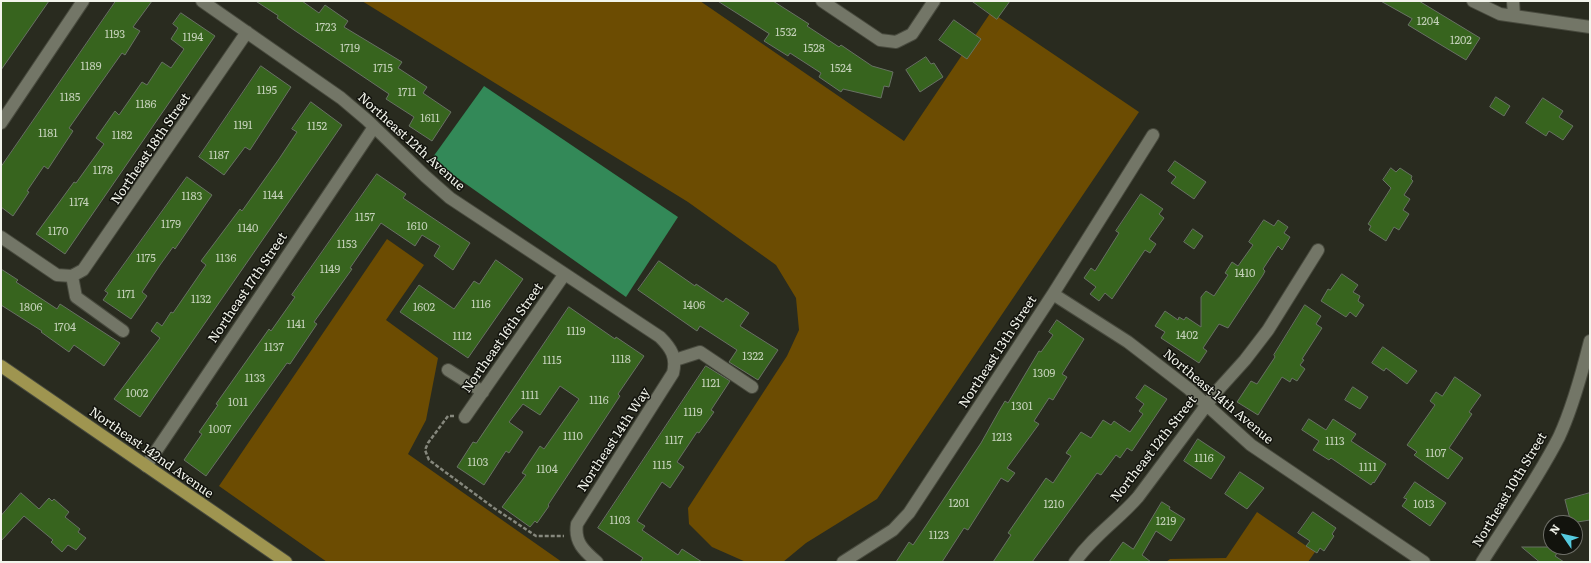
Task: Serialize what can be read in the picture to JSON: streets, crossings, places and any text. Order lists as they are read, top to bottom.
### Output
{
  "streets": {
    "main road": ["Northeast 142nd Avenue"],
    "street": [
      "Northeast 12th Avenue",
      "Northeast 18th Street",
      "Northeast 17th Street",
      "Northeast 16th Street",
      "Northeast 13th Street",
      "Northeast 14th Avenue",
      "Northeast 14th Way",
      "Northeast 12th Street",
      "Northeast 10th Street"
    ]
  },
  "crossings": [
    ["Northeast 12th Avenue", "Northeast 18th Street"],
    ["Northeast 12th Avenue", "Northeast 17th Street"],
    ["Northeast 12th Avenue", "Northeast 16th Street"],
    ["Northeast 12th Avenue", "Northeast 14th Way"],
    ["Northeast 17th Street", "Northeast 142nd Avenue"],
    ["Northeast 13th Street", "Northeast 14th Avenue"],
    ["Northeast 14th Avenue", "Northeast 12th Street"]
  ],
  "house_numbers": [
    "1204",
    "1723",
    "1532",
    "1193",
    "1194",
    "1202",
    "1719",
    "1528",
    "1189",
    "1715",
    "1524",
    "1195",
    "1711",
    "1185",
    "1186",
    "1611",
    "1191",
    "1152",
    "1181",
    "1182",
    "1187",
    "1178",
    "1144",
    "1183",
    "1174",
    "1157",
    "1179",
    "1610",
    "1140",
    "1170",
    "1153",
    "1175",
    "1136",
    "1149",
    "1410",
    "1171",
    "1132",
    "1116",
    "1406",
    "1806",
    "1602",
    "1141",
    "1704",
    "1119",
    "1402",
    "1112",
    "1137",
    "1322",
    "1118",
    "1115",
    "1309",
    "1133",
    "1121",
    "1002",
    "1111",
    "1116",
    "1011",
    "1301",
    "1119",
    "1007",
    "1110",
    "1213",
    "1117",
    "1113",
    "1107",
    "1116",
    "1103",
    "1115",
    "1111",
    "1104",
    "1201",
    "1210",
    "1013",
    "1103",
    "1219",
    "1123"
  ],
  "north": "top left"
}
